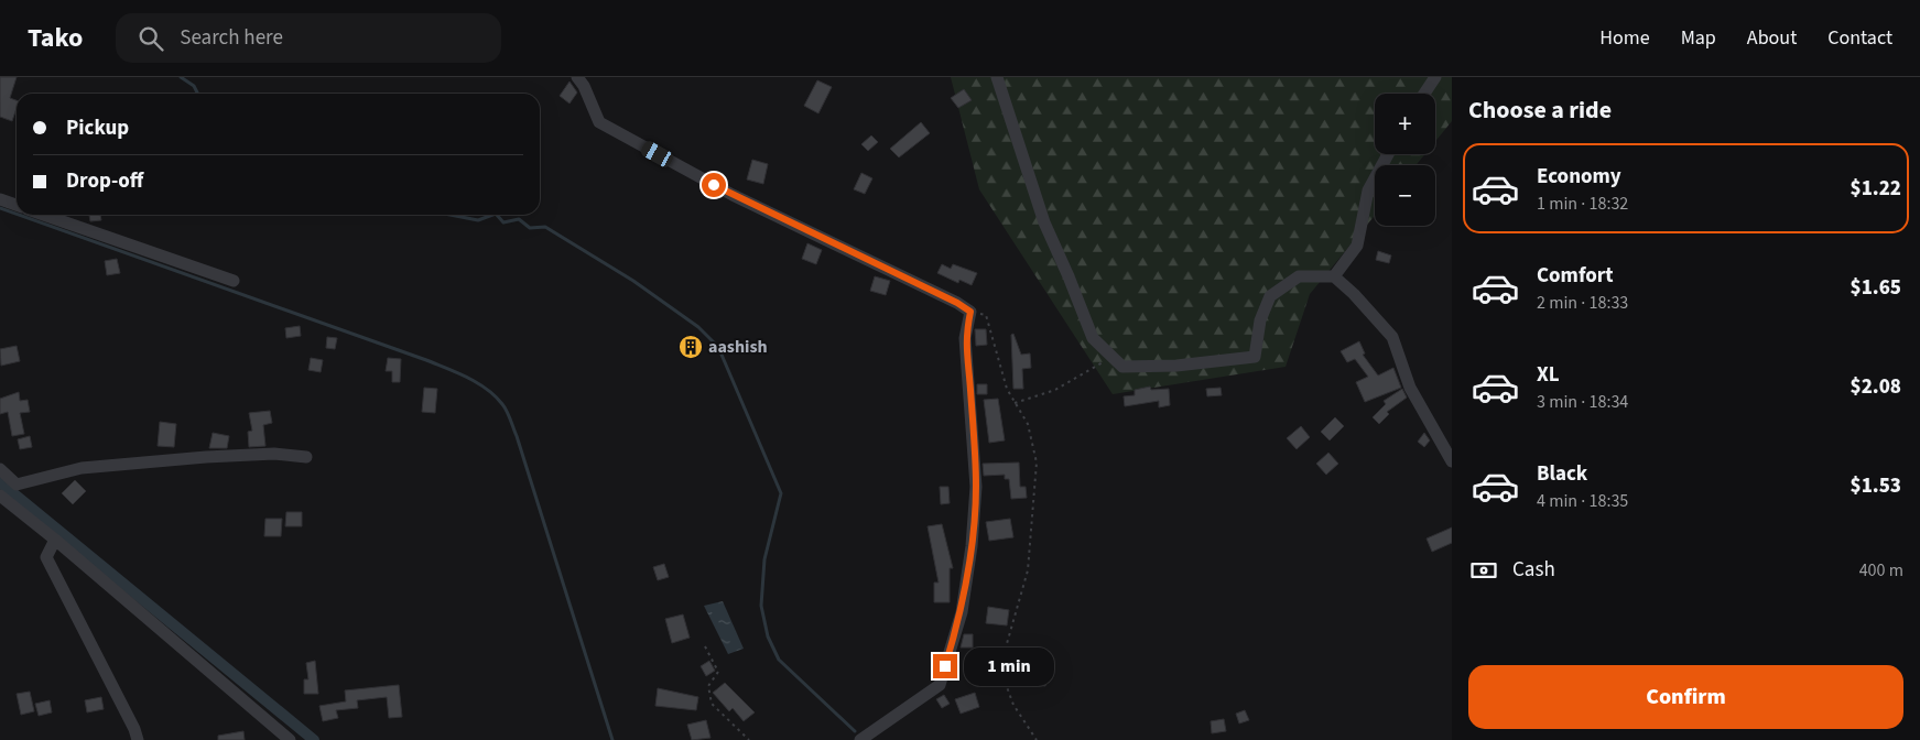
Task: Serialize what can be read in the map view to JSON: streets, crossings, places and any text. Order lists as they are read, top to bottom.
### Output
{
  "places": {
    "building": ["aashish"]
  },
  "page": {
    "header": "Tako",
    "search": "Search here",
    "nav": [
      "Home",
      "Map",
      "About",
      "Contact"
    ],
    "heading": "Choose a ride",
    "map_buttons": ["+", "−"],
    "banner": ["Pickup", "Drop-off"],
    "list": [
      {
        "name": "Economy",
        "note": "1 min · 18:32",
        "value": "$1.22"
      },
      {
        "name": "Comfort",
        "note": "2 min · 18:33",
        "value": "$1.65"
      },
      {
        "name": "XL",
        "note": "3 min · 18:34",
        "value": "$2.08"
      },
      {
        "name": "Black",
        "note": "4 min · 18:35",
        "value": "$1.53"
      }
    ],
    "pay": ["Cash", "400 m"],
    "bubble": "1 min",
    "buttons": "Confirm"
  }
}
